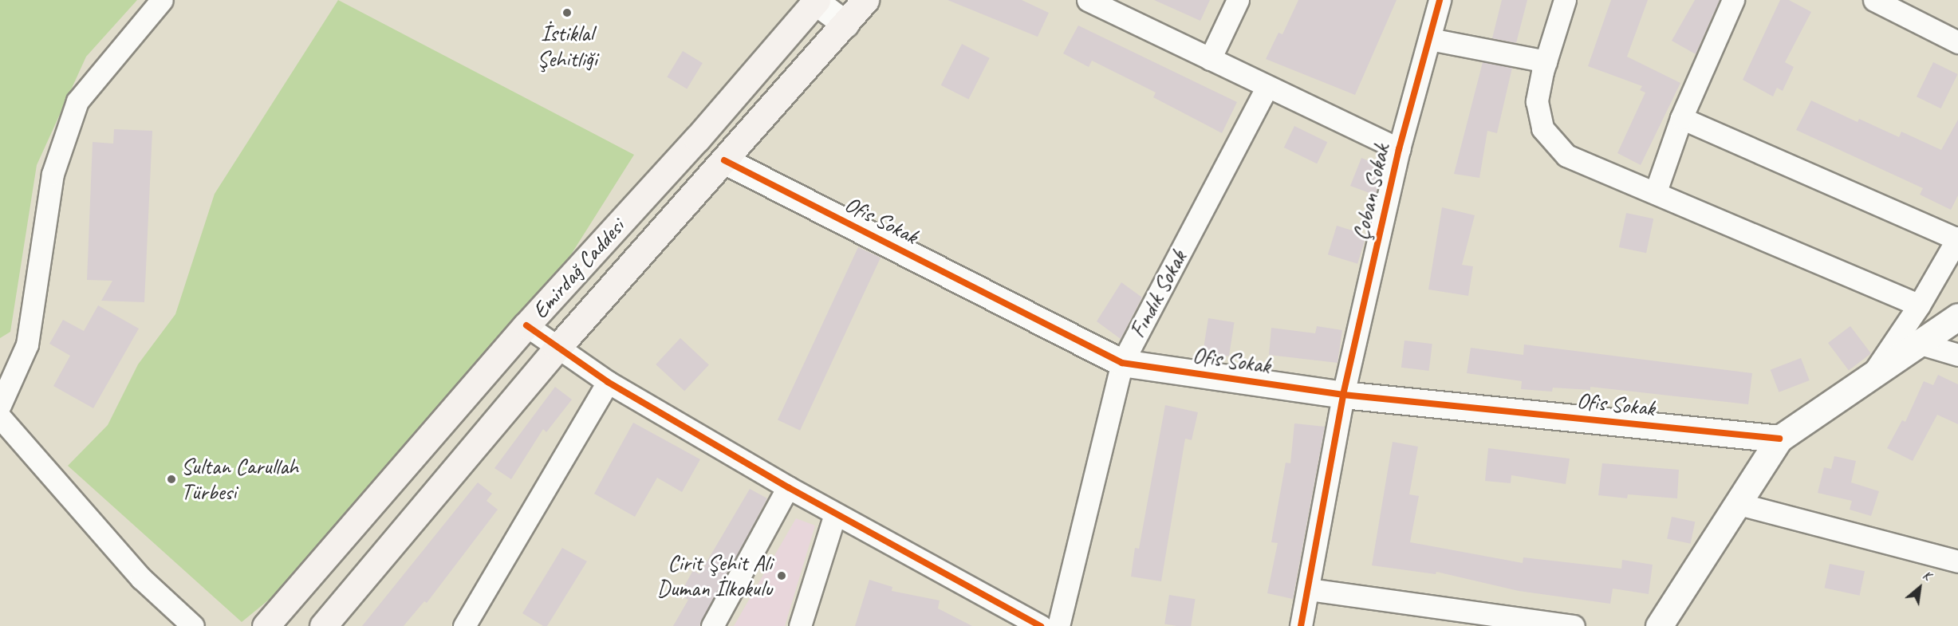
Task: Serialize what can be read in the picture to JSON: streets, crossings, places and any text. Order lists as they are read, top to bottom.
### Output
{
  "streets": {
    "main road": ["Emirdağ Caddesi"],
    "street": ["Çoban Sokak", "Ofis Sokak", "Fındık Sokak"]
  },
  "crossings": [
    ["Çoban Sokak", "Ofis Sokak"],
    ["Ofis Sokak", "Emirdağ Caddesi"],
    ["Ofis Sokak", "Fındık Sokak"]
  ],
  "places": ["İstiklal Şehitliği", "Sultan Carullah Türbesi", "Cirit Şehit Ali Duman İlkokulu"],
  "north": "top right"
}
